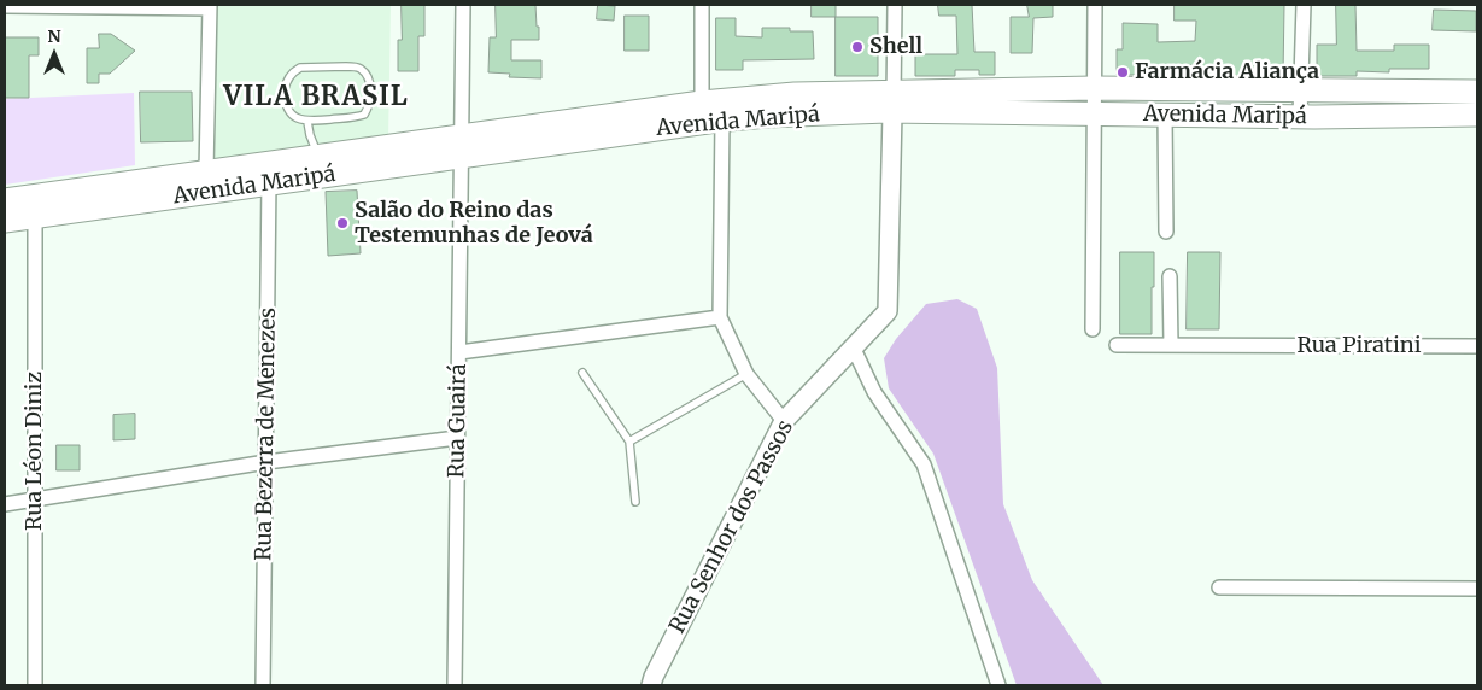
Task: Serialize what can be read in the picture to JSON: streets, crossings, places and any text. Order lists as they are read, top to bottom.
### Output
{
  "streets": {
    "main road": ["Avenida Maripá"],
    "street": [
      "Rua Piratini",
      "Rua Guairá",
      "Rua Bezerra de Menezes",
      "Rua Léon Diniz",
      "Rua Senhor dos Passos"
    ]
  },
  "crossings": [
    ["Avenida Maripá", "Rua Guairá"],
    ["Avenida Maripá", "Rua Bezerra de Menezes"],
    ["Avenida Maripá", "Rua Léon Diniz"],
    ["Avenida Maripá", "Rua Senhor dos Passos"]
  ],
  "districts": ["VILA BRASIL"],
  "places": ["Shell", "Farmácia Aliança", "Salão do Reino das Testemunhas de Jeová"],
  "north": "top"
}
